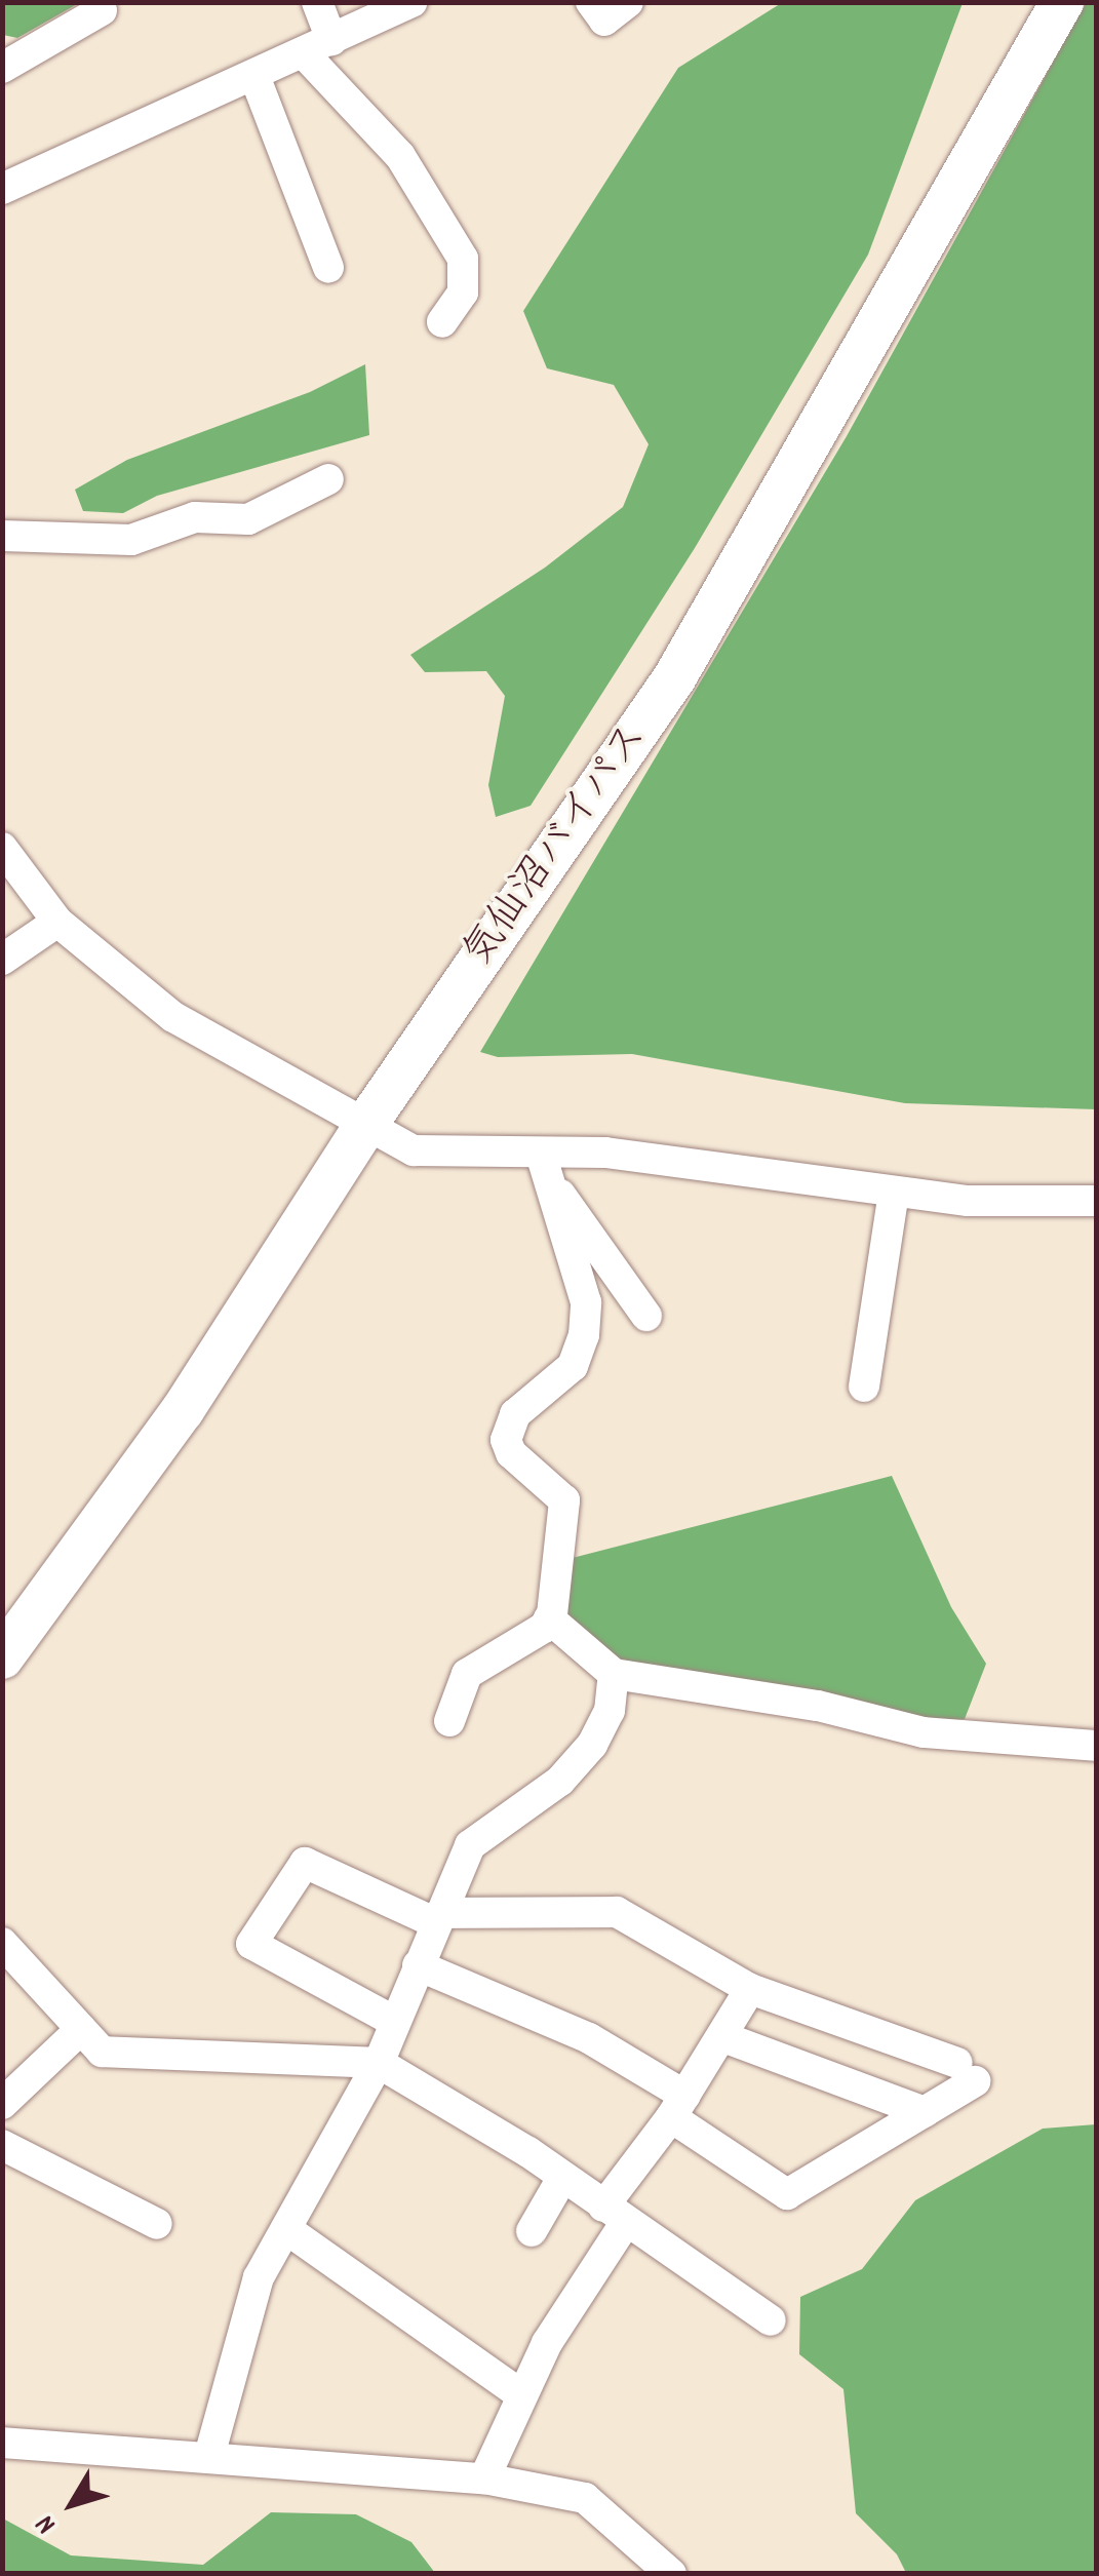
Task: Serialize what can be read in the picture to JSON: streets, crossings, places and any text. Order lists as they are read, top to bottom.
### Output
{
  "streets": {
    "highway": ["気仙沼バイパス"]
  },
  "north": "bottom left"
}
